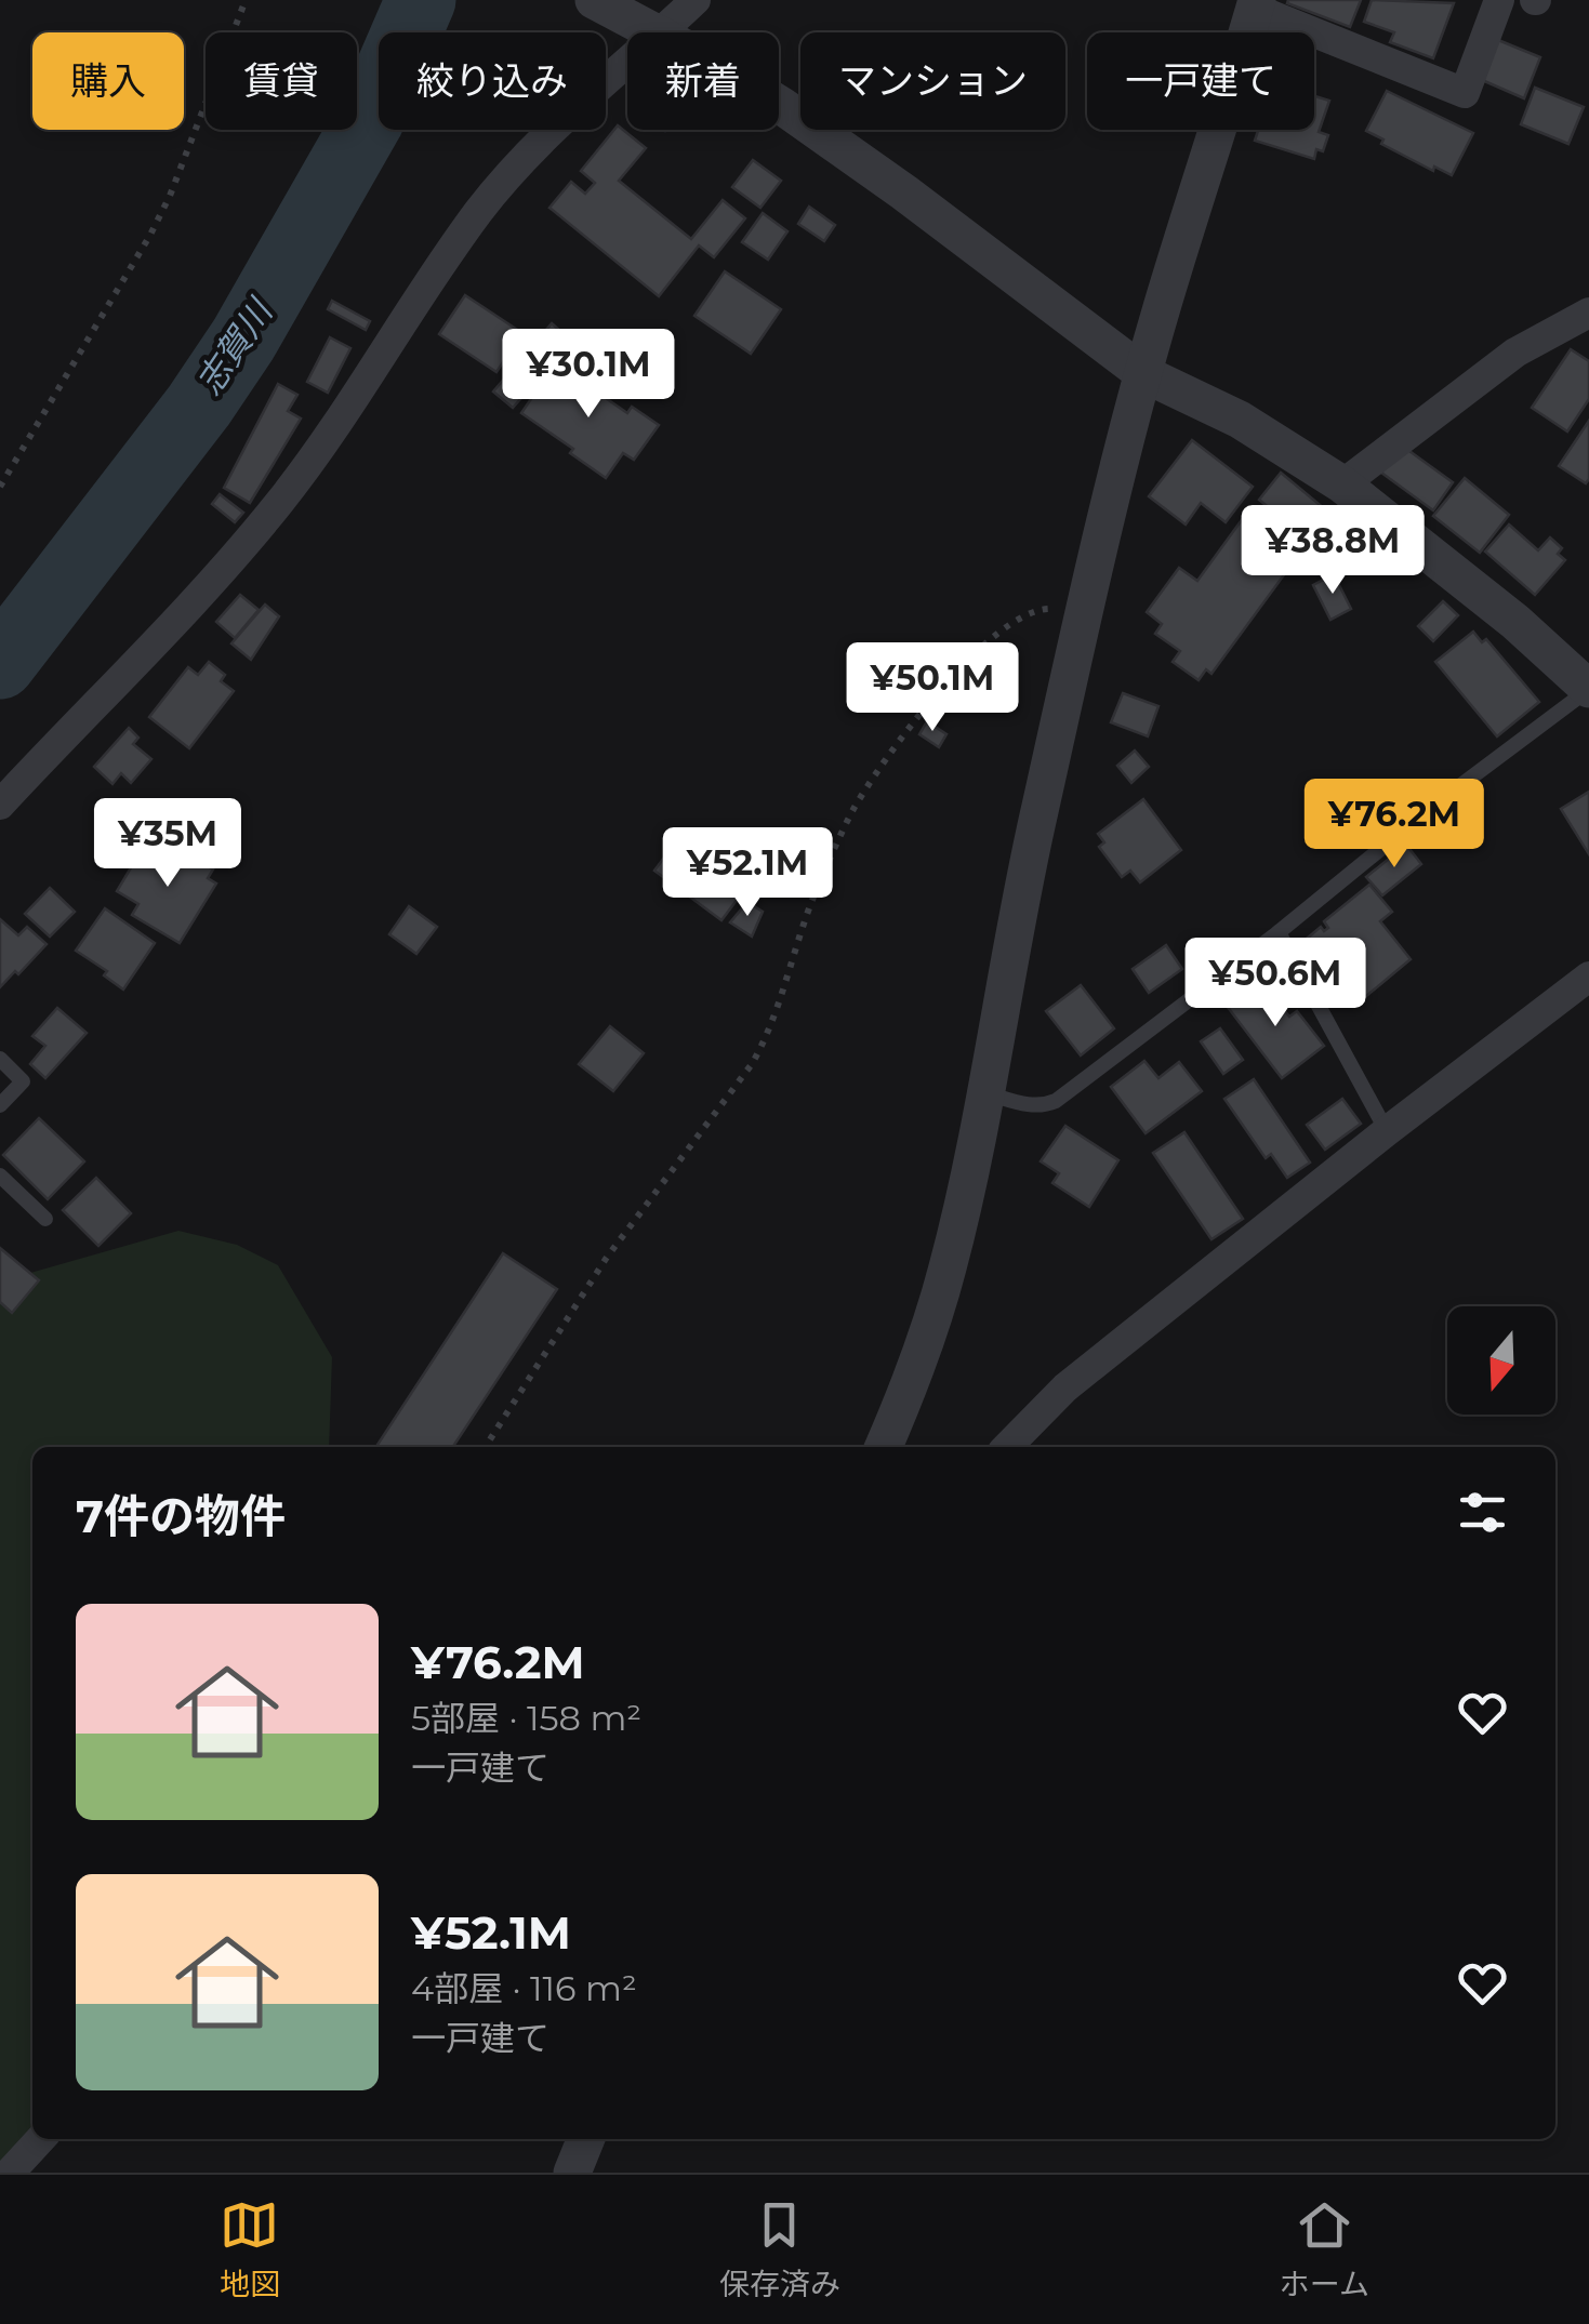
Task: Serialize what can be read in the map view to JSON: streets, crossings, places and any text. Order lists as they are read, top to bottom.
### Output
{
  "water": ["志賀川"],
  "north": "bottom",
  "page": {
    "chip": [
      "購入",
      "賃貸",
      "絞り込み",
      "新着",
      "マンション",
      "一戸建て"
    ],
    "price": [
      "¥30.1M",
      "¥38.8M",
      "¥50.1M",
      "¥76.2M",
      "¥35M",
      "¥52.1M",
      "¥50.6M"
    ],
    "heading": "7件の物件",
    "list": [
      {
        "name": "¥76.2M",
        "note": "5部屋 · 158 m² · 一戸建て"
      },
      {
        "name": "¥52.1M",
        "note": "4部屋 · 116 m² · 一戸建て"
      }
    ],
    "tabs": ["地図", "保存済み", "ホーム"]
  }
}
